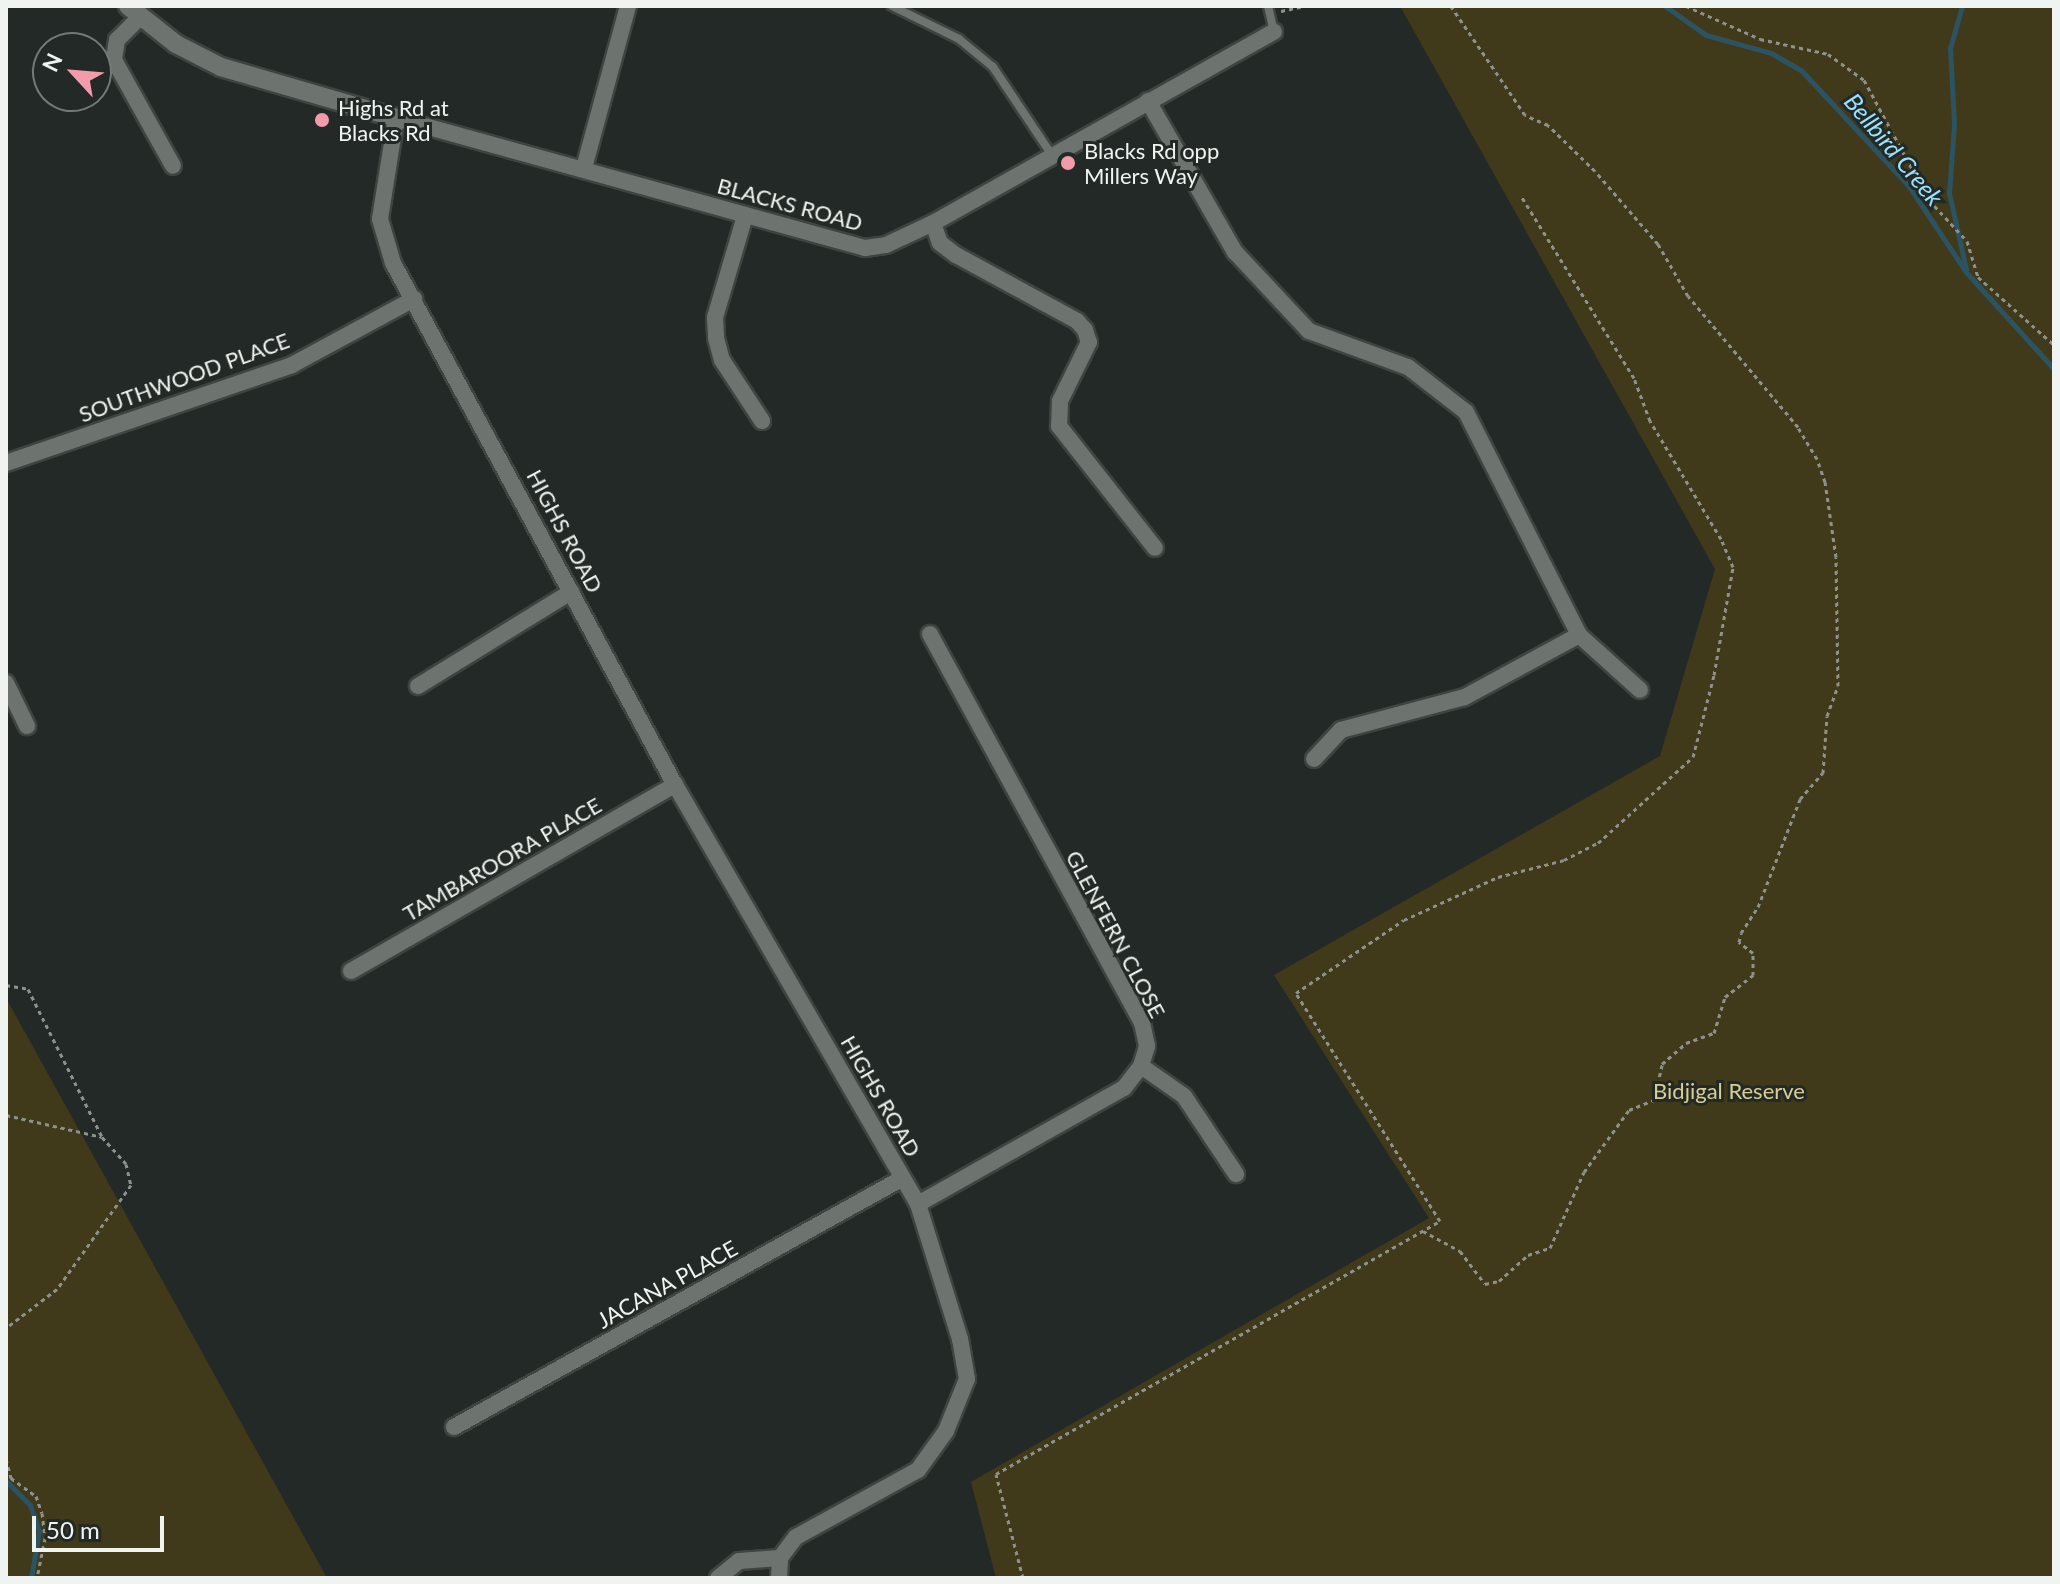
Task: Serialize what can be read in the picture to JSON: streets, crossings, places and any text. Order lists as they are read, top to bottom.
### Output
{
  "streets": {
    "street": [
      "BLACKS ROAD",
      "SOUTHWOOD PLACE",
      "HIGHS ROAD",
      "TAMBAROORA PLACE",
      "GLENFERN CLOSE",
      "JACANA PLACE"
    ]
  },
  "crossings": [
    ["BLACKS ROAD", "HIGHS ROAD"],
    ["SOUTHWOOD PLACE", "HIGHS ROAD"],
    ["HIGHS ROAD", "TAMBAROORA PLACE"],
    ["HIGHS ROAD", "JACANA PLACE"]
  ],
  "water": ["Bellbird Creek"],
  "parks": ["Bidjigal Reserve"],
  "places": ["Highs Rd at Blacks Rd", "Blacks Rd opp Millers Way"],
  "scale_bar": "50 m",
  "north": "top left"
}
